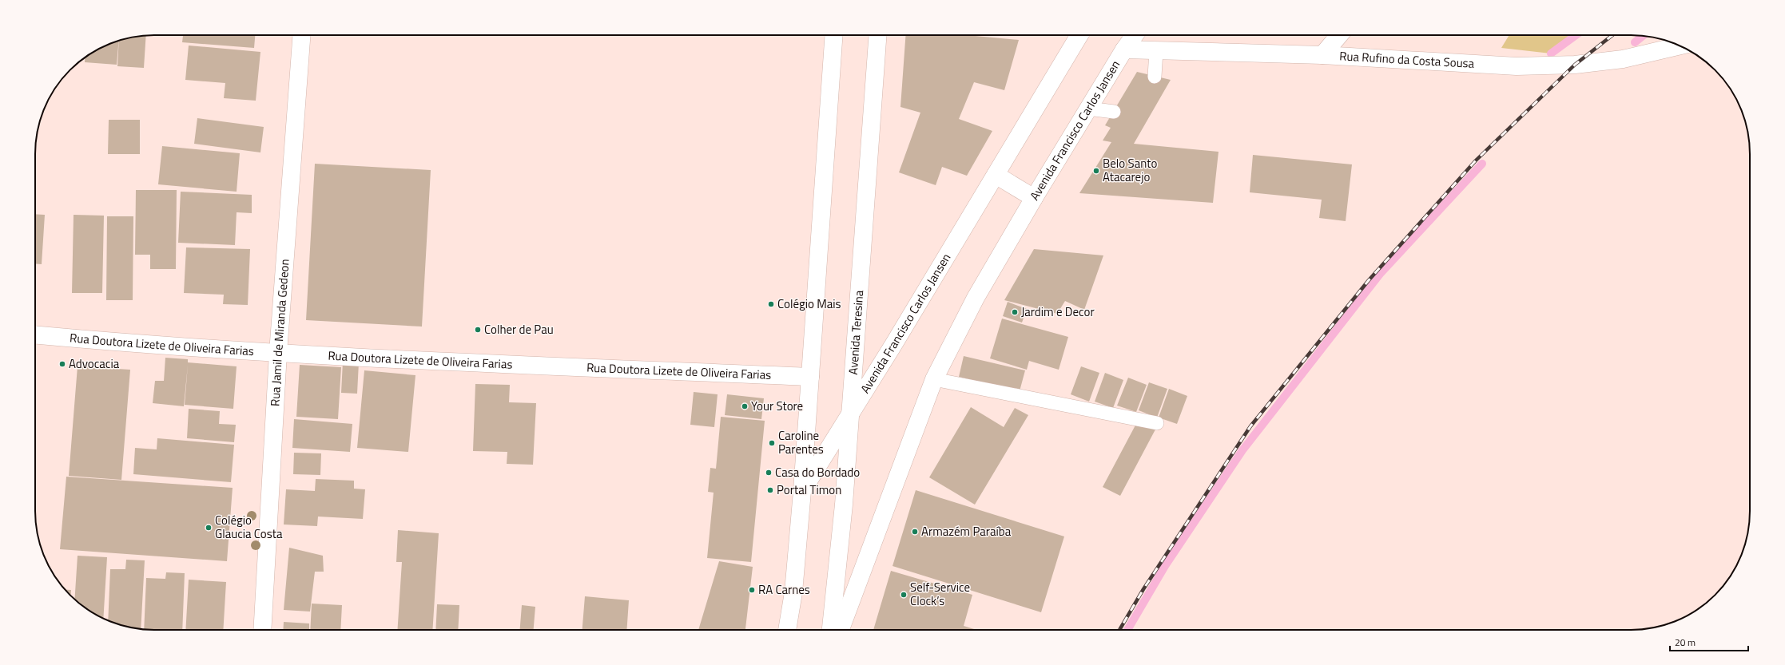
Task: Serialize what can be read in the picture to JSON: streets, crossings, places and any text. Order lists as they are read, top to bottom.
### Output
{
  "streets": {
    "main road": [
      "Rua Rufino da Costa Sousa",
      "Avenida Francisco Carlos Jansen",
      "Rua Jamil de Miranda Gedeon",
      "Avenida Teresina",
      "Rua Doutora Lizete de Oliveira Farias"
    ]
  },
  "crossings": [
    ["Rua Rufino da Costa Sousa", "Avenida Francisco Carlos Jansen"],
    ["Avenida Francisco Carlos Jansen", "Avenida Teresina"],
    ["Rua Jamil de Miranda Gedeon", "Rua Doutora Lizete de Oliveira Farias"]
  ],
  "places": [
    "Belo Santo Atacarejo",
    "Colégio Mais",
    "Jardim e Decor",
    "Colher de Pau",
    "Advocacia",
    "Your Store",
    "Caroline Parentes",
    "Casa do Bordado",
    "Portal Timon",
    "Colégio Glaucia Costa",
    "Armazém Paraíba",
    "RA Carnes",
    "Self-Service Clock’s"
  ],
  "scale_bar": "20 m"
}
